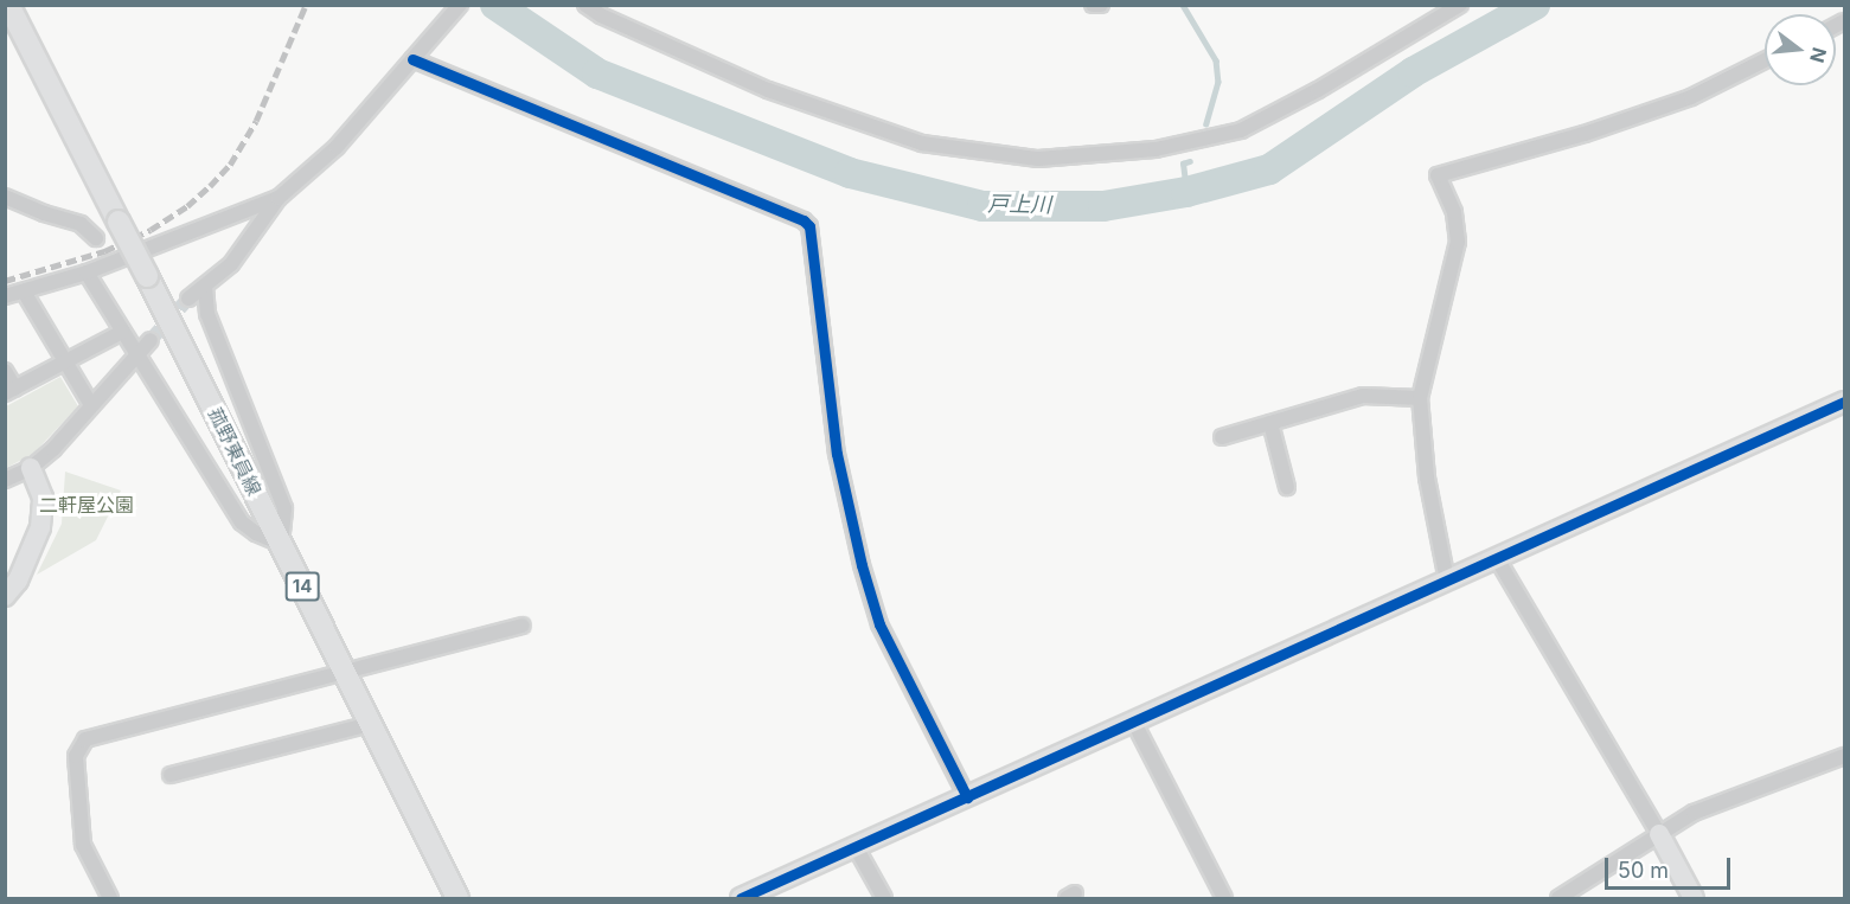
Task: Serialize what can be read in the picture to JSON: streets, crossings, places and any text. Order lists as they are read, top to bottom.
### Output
{
  "streets": {
    "main road": ["菰野東員線", "14"]
  },
  "water": ["戸上川"],
  "parks": ["二軒屋公園"],
  "scale_bar": "50 m",
  "north": "right"
}
